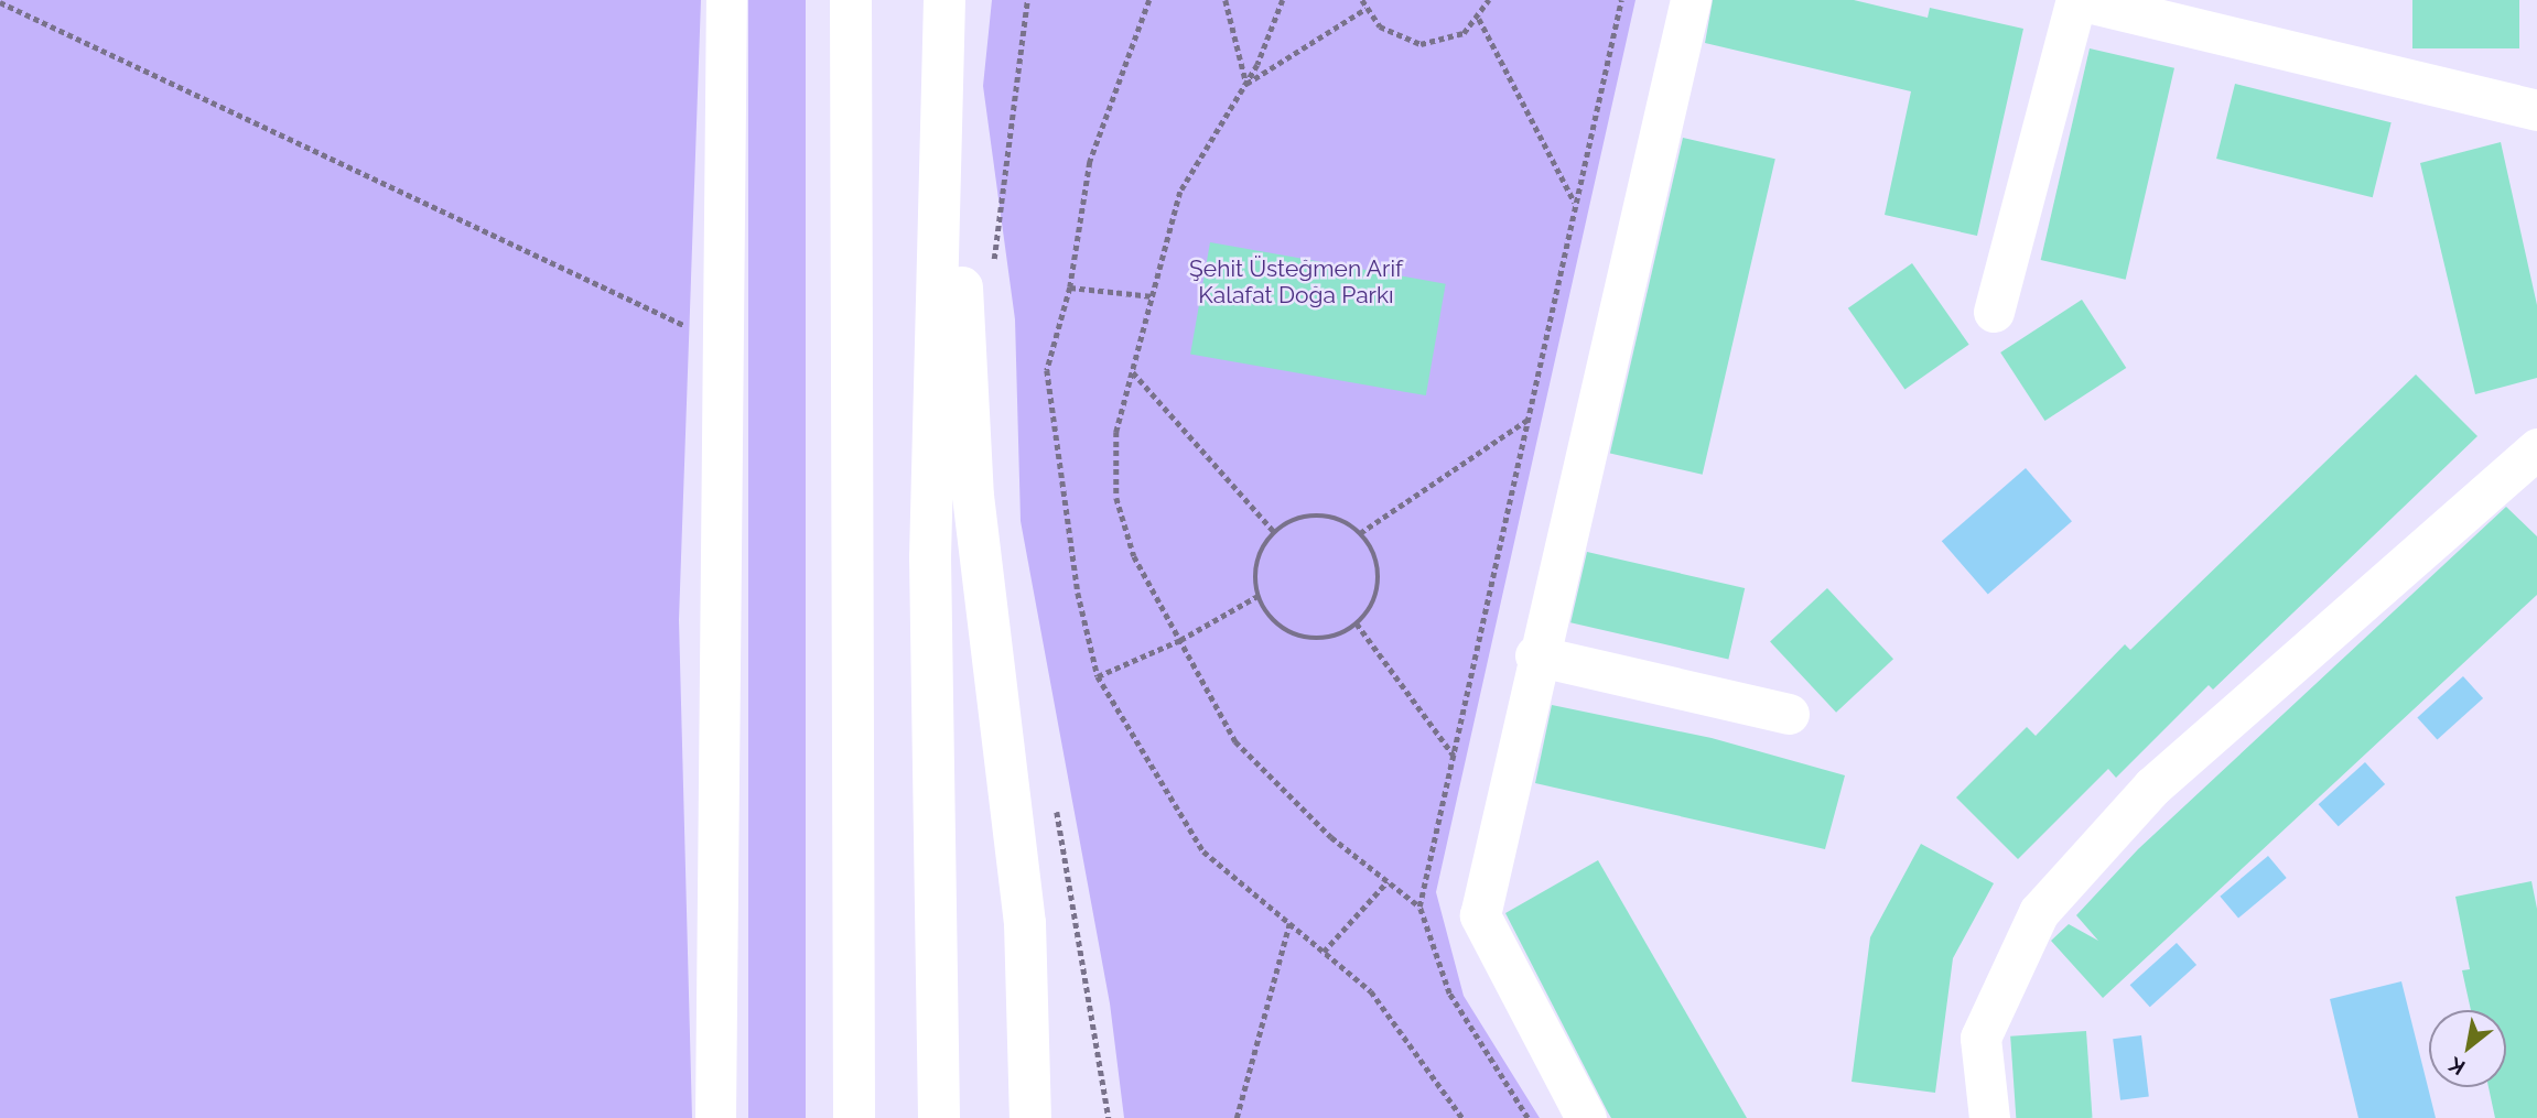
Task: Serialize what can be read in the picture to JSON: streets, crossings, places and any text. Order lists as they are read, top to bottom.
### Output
{
  "parks": ["Şehit Üsteğmen Arif Kalafat Doğa Parkı"],
  "north": "bottom left"
}
